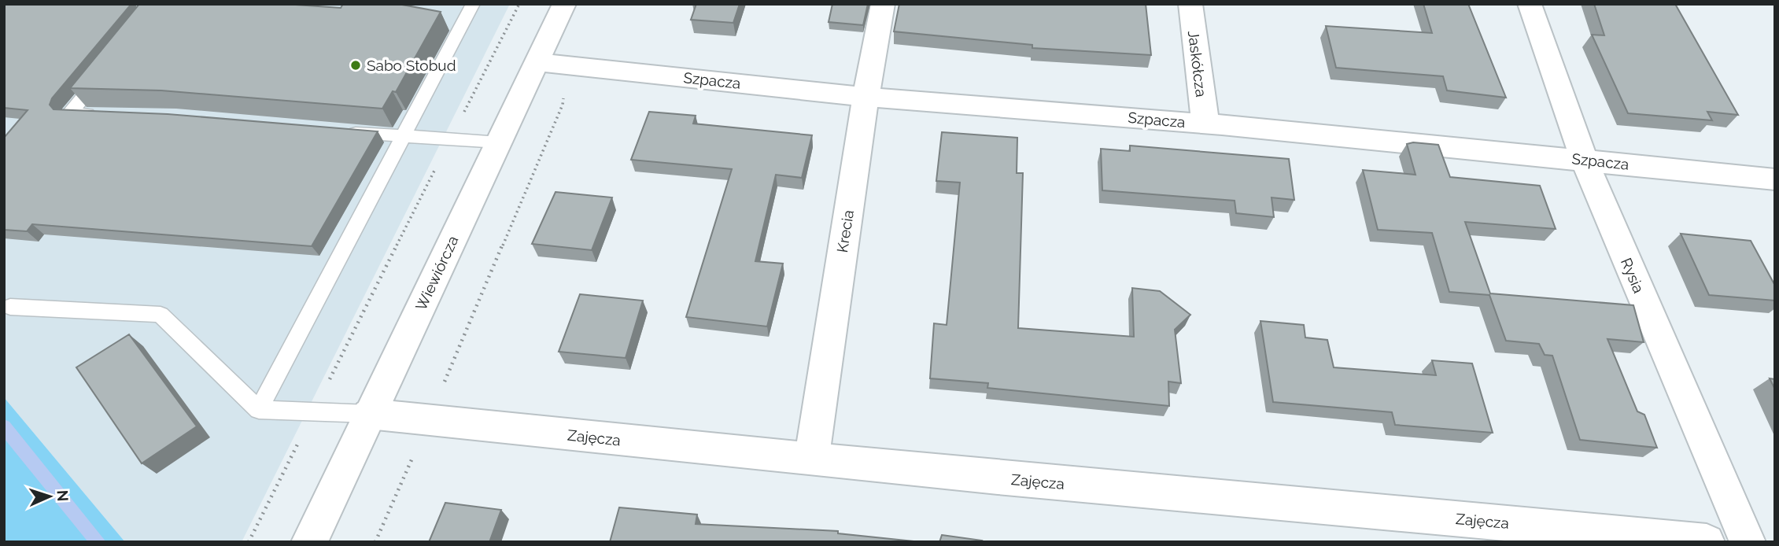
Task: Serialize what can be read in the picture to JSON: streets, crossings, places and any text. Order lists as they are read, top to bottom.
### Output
{
  "streets": {
    "street": [
      "Jaskółcza",
      "Szpacza",
      "Krecia",
      "Wiewiórcza",
      "Rysia",
      "Zajęcza"
    ]
  },
  "crossings": [
    ["Jaskółcza", "Szpacza"],
    ["Szpacza", "Krecia"],
    ["Szpacza", "Wiewiórcza"],
    ["Szpacza", "Rysia"],
    ["Krecia", "Zajęcza"],
    ["Wiewiórcza", "Zajęcza"]
  ],
  "places": ["Sabo Stobud"],
  "north": "right"
}
